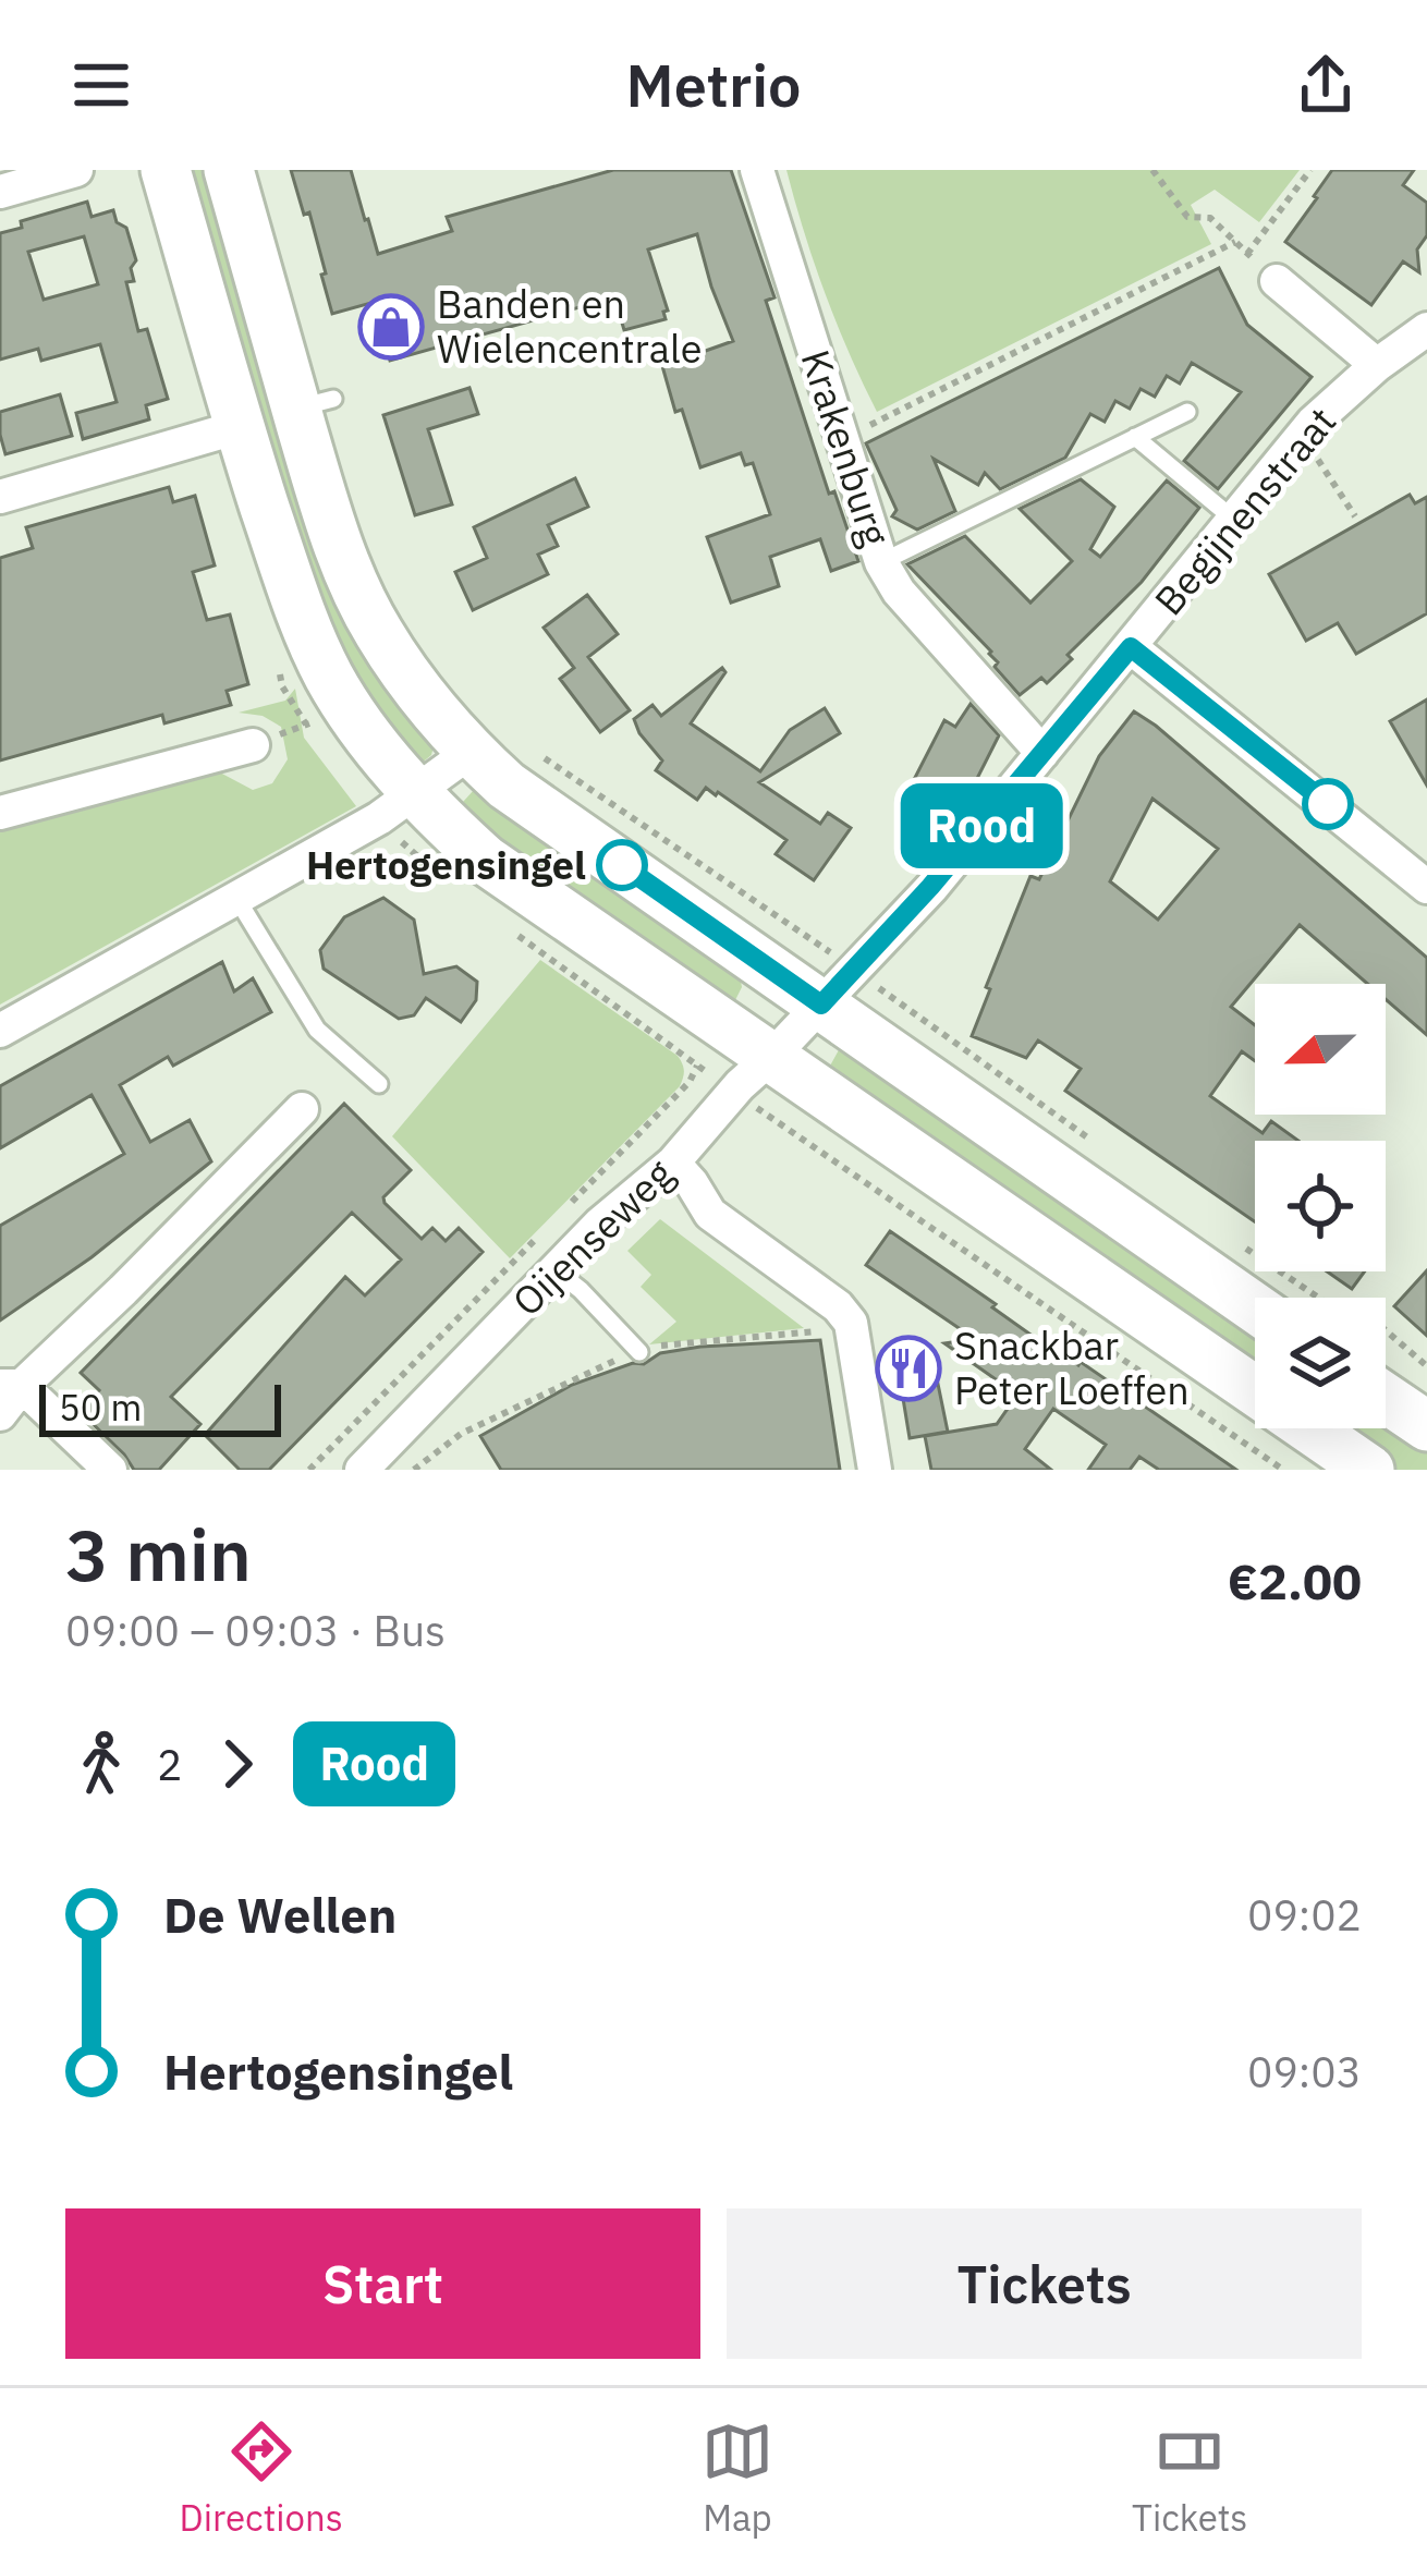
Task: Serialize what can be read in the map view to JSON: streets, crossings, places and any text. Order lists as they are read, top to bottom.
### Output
{
  "streets": {
    "street": ["Krakenburg", "Begijnenstraat", "Oijenseweg"]
  },
  "crossings": [
    ["Krakenburg", "Begijnenstraat"],
    ["Begijnenstraat", "Oijenseweg"]
  ],
  "places": {
    "shop": ["Banden en Wielencentrale"],
    "other": ["Hertogensingel"],
    "restaurant": ["Snackbar Peter Loeffen"]
  },
  "lines": ["bus line Rood"],
  "scale_bar": "50 m",
  "north": "left",
  "page": {
    "header": "Metrio",
    "on_map": "Rood",
    "scale": "50 m",
    "heading": ["3 min", "09:00 – 09:03 · Bus", "€2.00"],
    "legs": ["2", "Rood"],
    "list": [
      {
        "name": "De Wellen",
        "value": "09:02"
      },
      {
        "name": "Hertogensingel",
        "value": "09:03"
      }
    ],
    "buttons": ["Start", "Tickets"],
    "tabs": ["Directions", "Map", "Tickets"]
  }
}
